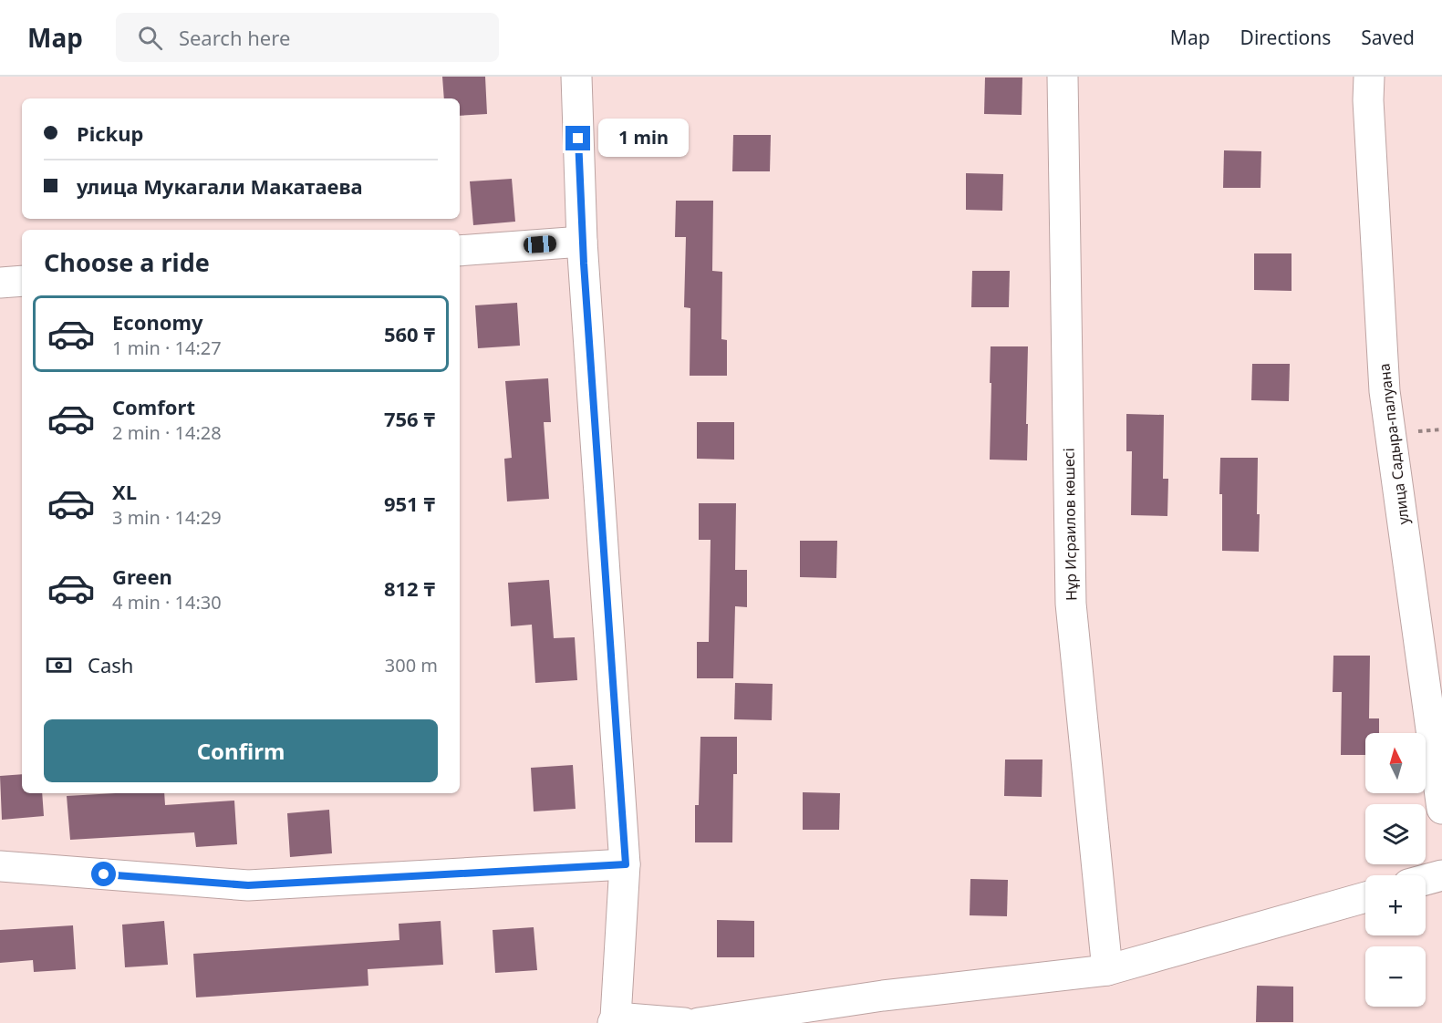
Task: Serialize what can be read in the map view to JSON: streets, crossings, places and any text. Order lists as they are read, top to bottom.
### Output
{
  "streets": {
    "street": ["улица Садыра-палуана", "Нұр Исраилов көшесі"]
  },
  "north": "top",
  "page": {
    "header": "Map",
    "search": "Search here",
    "nav": ["Map", "Directions", "Saved"],
    "banner": ["Pickup", "улица Мукагали Макатаева"],
    "bubble": "1 min",
    "heading": "Choose a ride",
    "list": [
      {
        "name": "Economy",
        "note": "1 min · 14:27",
        "value": "560 ₸"
      },
      {
        "name": "Comfort",
        "note": "2 min · 14:28",
        "value": "756 ₸"
      },
      {
        "name": "XL",
        "note": "3 min · 14:29",
        "value": "951 ₸"
      },
      {
        "name": "Green",
        "note": "4 min · 14:30",
        "value": "812 ₸"
      }
    ],
    "pay": ["Cash", "300 m"],
    "buttons": "Confirm",
    "map_buttons": ["+", "−"]
  }
}
